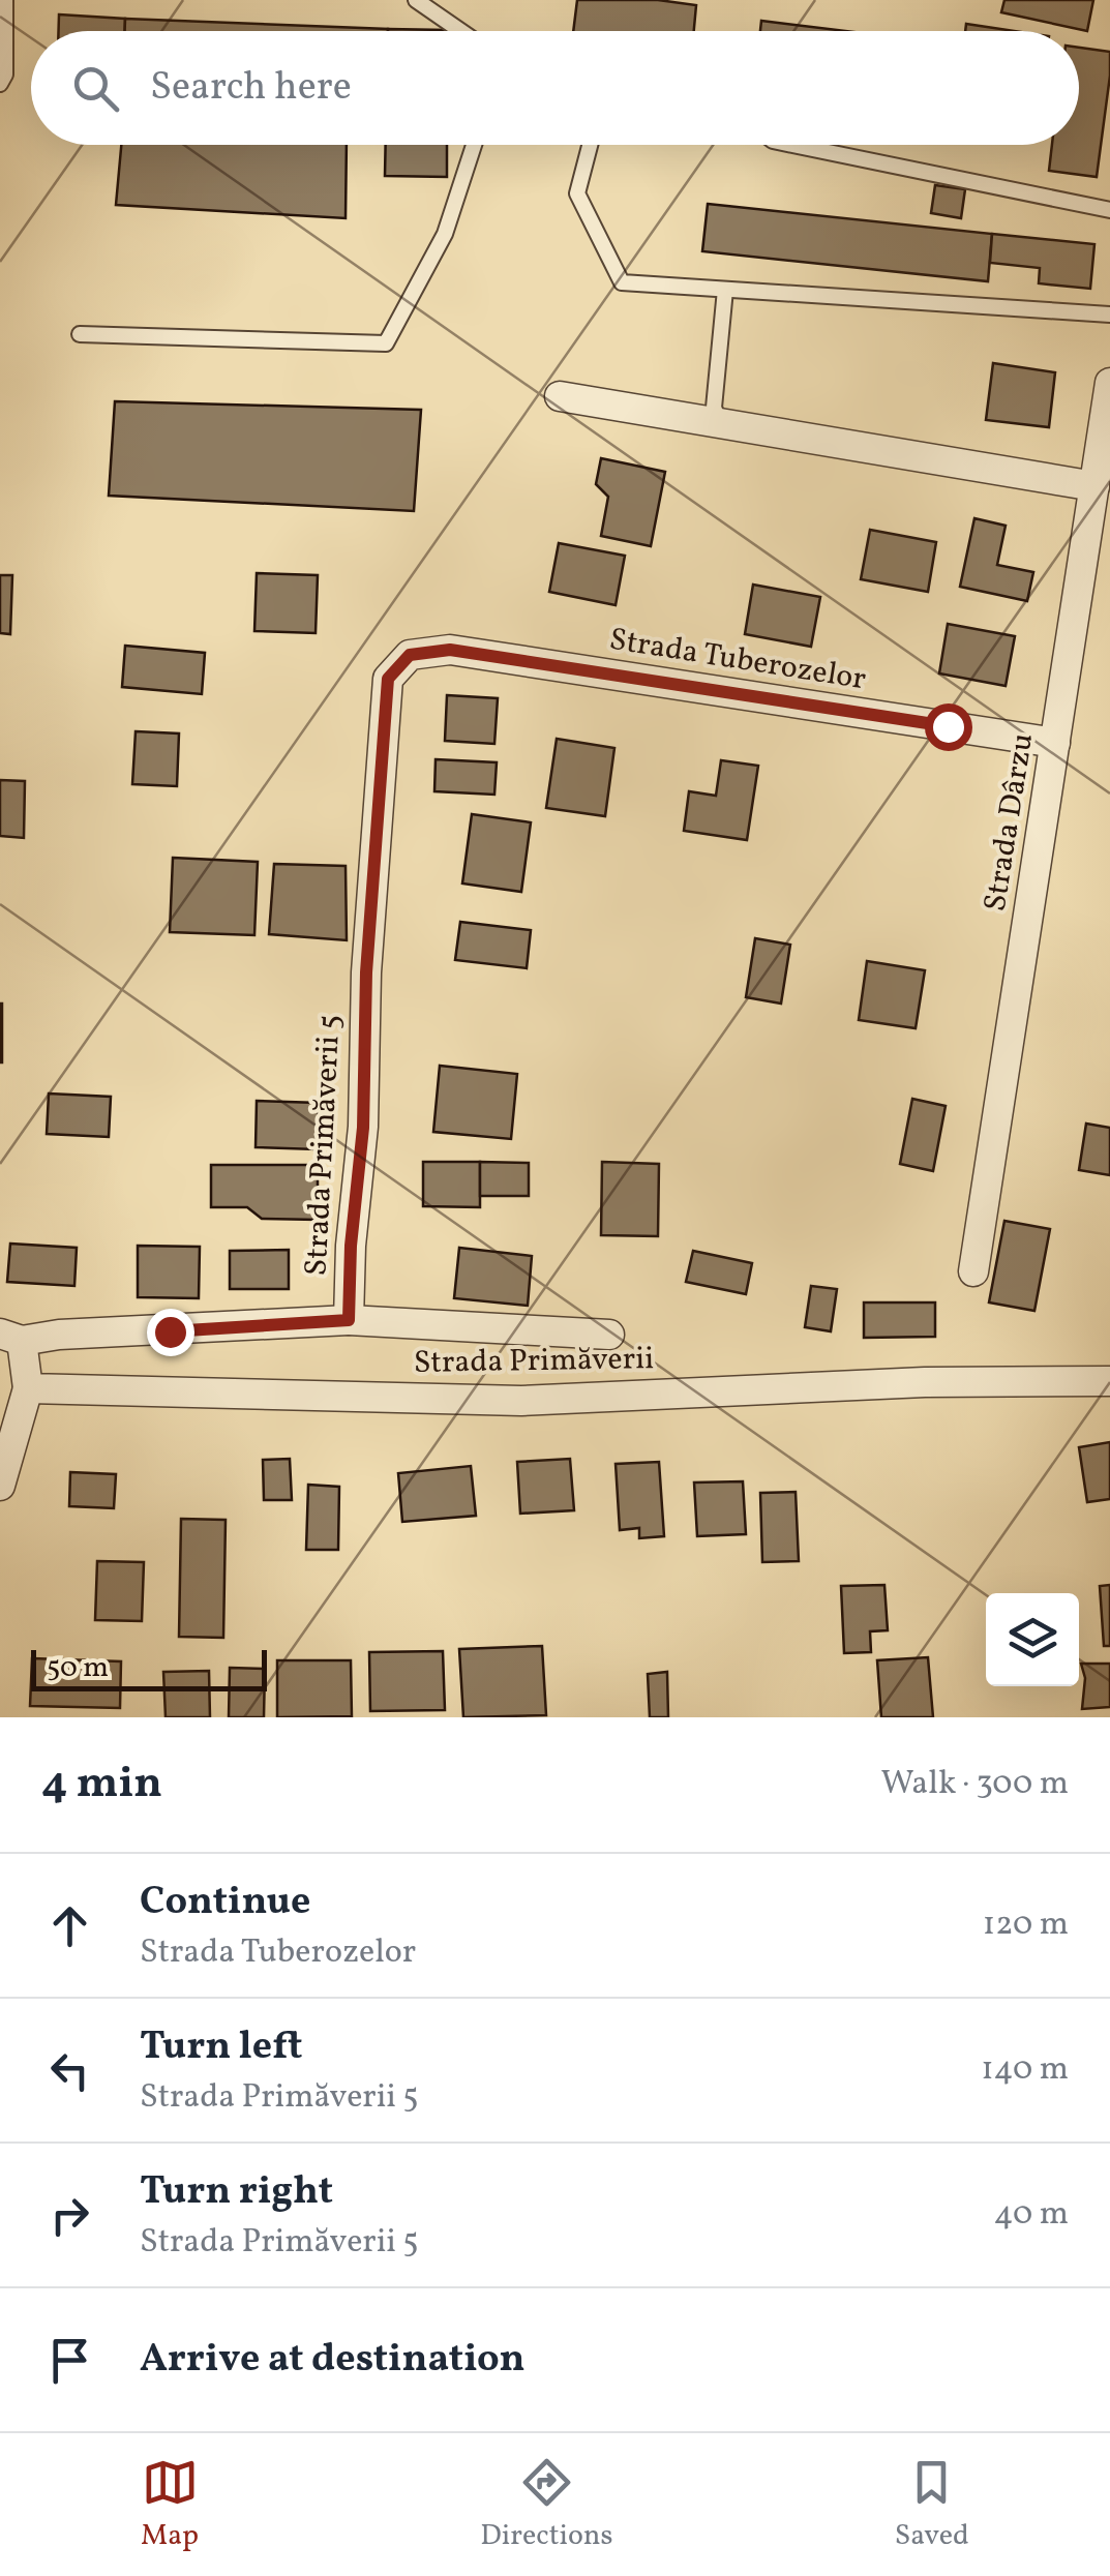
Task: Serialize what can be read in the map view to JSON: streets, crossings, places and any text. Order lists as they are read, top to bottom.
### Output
{
  "streets": {
    "street": [
      "Strada Tuberozelor",
      "Strada Dârzu",
      "Strada Primăverii 5",
      "Strada Primăverii"
    ]
  },
  "crossings": [
    ["Strada Tuberozelor", "Strada Dârzu"],
    ["Strada Tuberozelor", "Strada Primăverii 5"]
  ],
  "scale_bar": "50 m",
  "page": {
    "search": "Search here",
    "scale": "50 m",
    "heading": ["4 min", "Walk · 300 m"],
    "list": [
      ["Continue", "Strada Tuberozelor", "120 m"],
      ["Turn left", "Strada Primăverii 5", "140 m"],
      ["Turn right", "Strada Primăverii 5", "40 m"],
      "Arrive at destination"
    ],
    "nav": ["Map", "Directions", "Saved"]
  }
}
